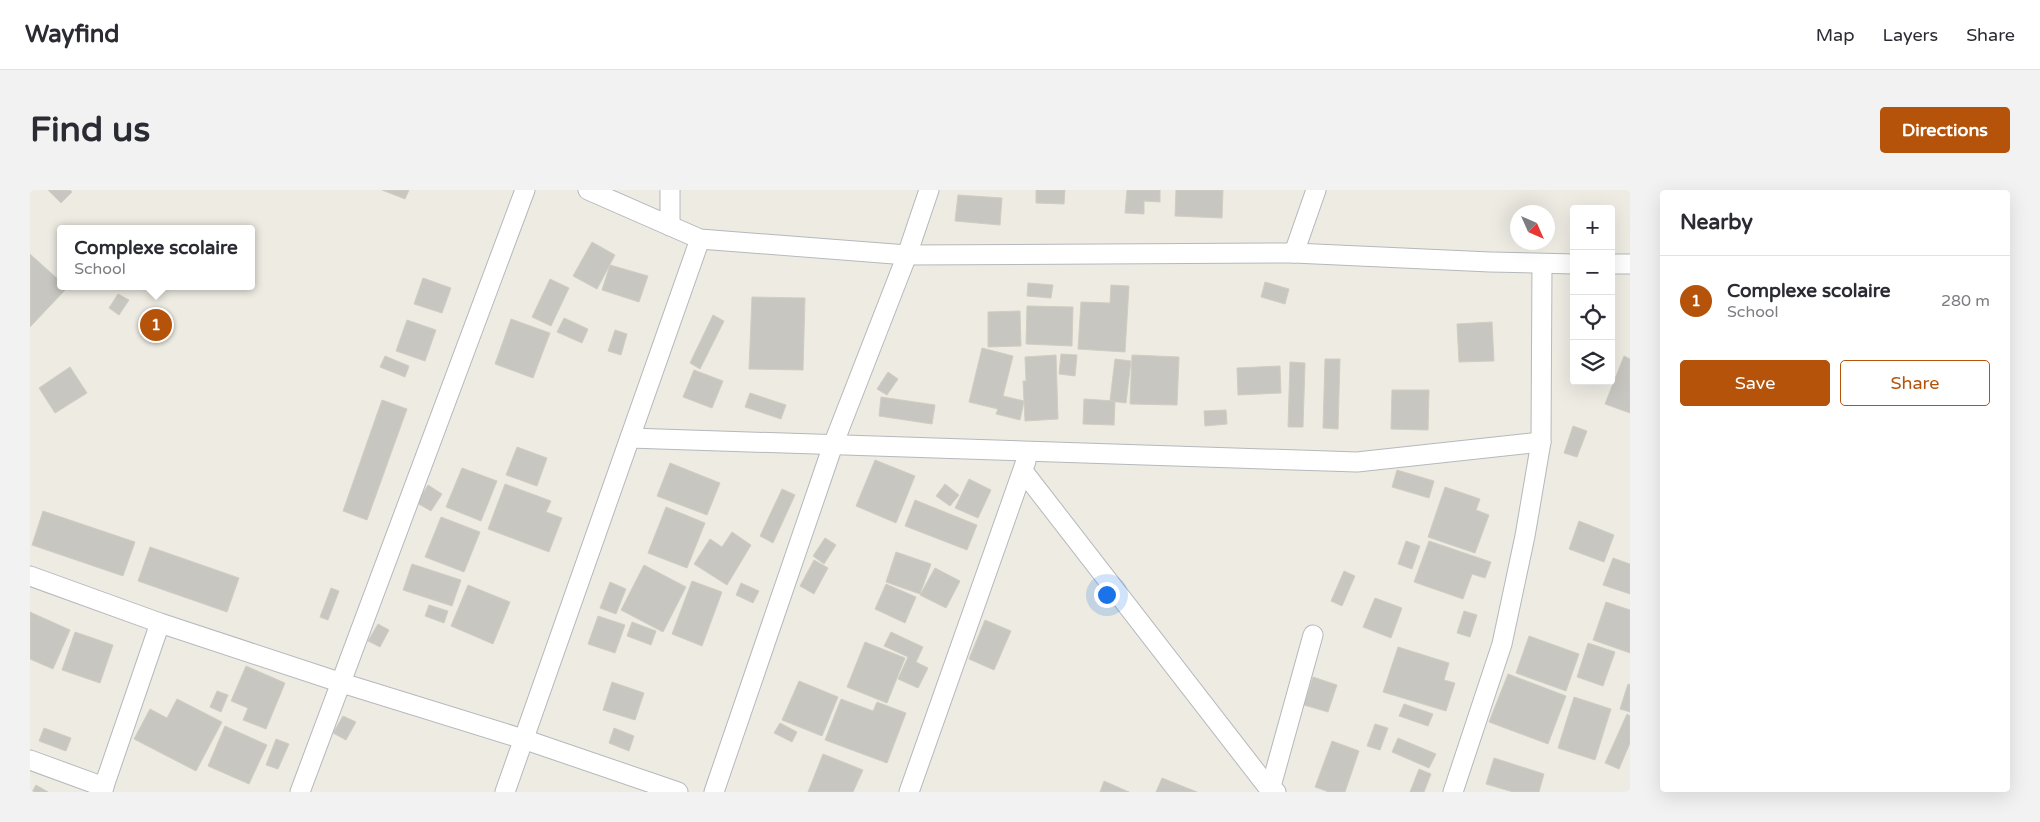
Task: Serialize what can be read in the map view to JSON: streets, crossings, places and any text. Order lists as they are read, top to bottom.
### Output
{
  "north": "bottom right",
  "page": {
    "header": "Wayfind",
    "nav": ["Map", "Layers", "Share"],
    "buttons": [
      "Directions",
      ["Save", "Share"]
    ],
    "title": "Find us",
    "heading": "Nearby",
    "map_buttons": ["+", "−"],
    "popup": ["Complexe scolaire", "School"],
    "list": [
      {
        "mark": "1",
        "name": "Complexe scolaire",
        "note": "School",
        "value": "280 m"
      }
    ],
    "pins": "1"
  }
}
